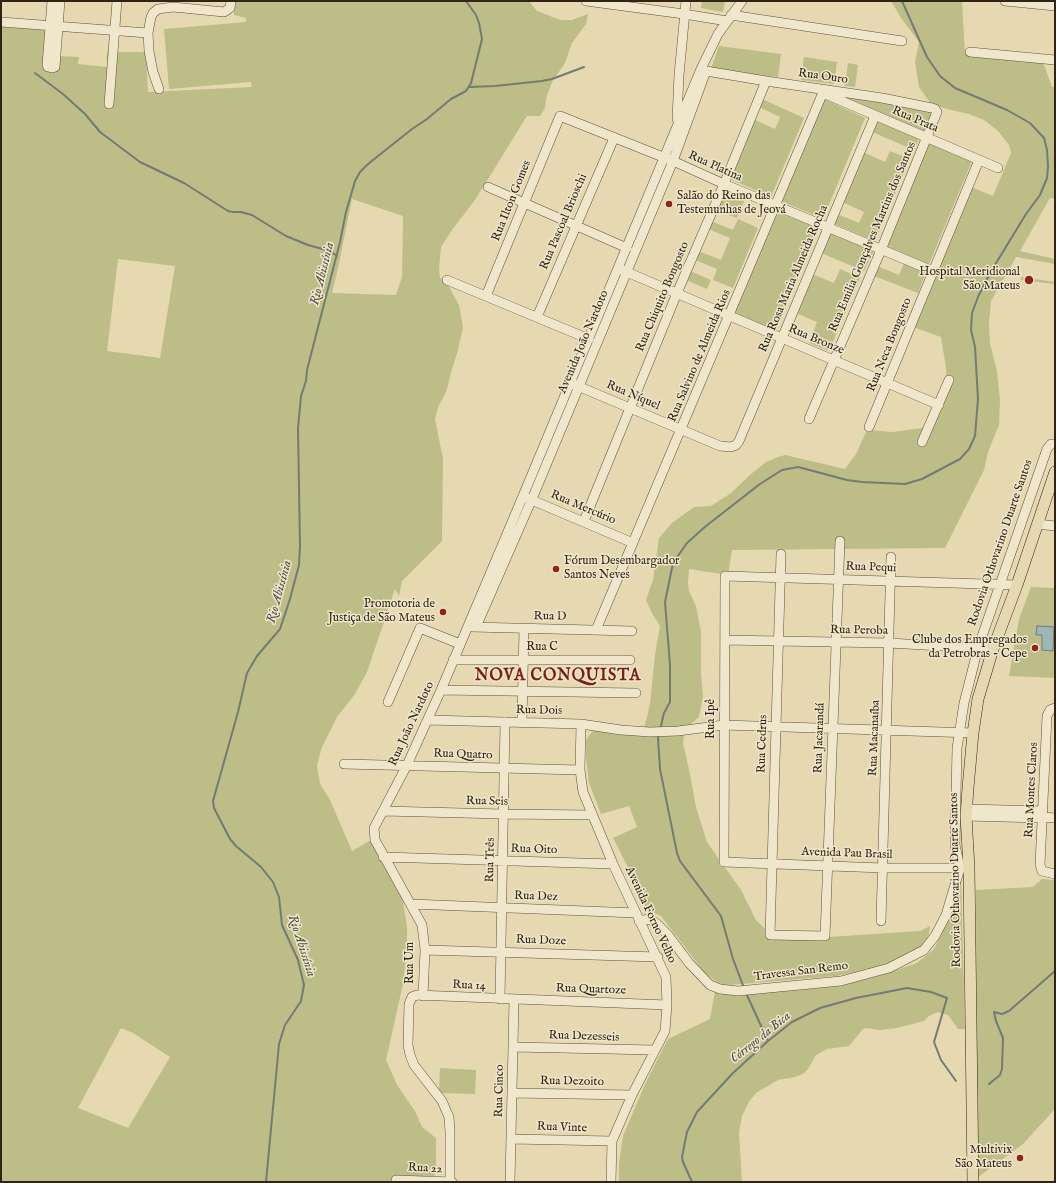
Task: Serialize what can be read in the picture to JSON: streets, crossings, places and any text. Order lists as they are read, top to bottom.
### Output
{
  "streets": {
    "main road": ["Rodovia Othovarino Duarte Santos"],
    "street": [
      "Rua Ouro",
      "Rua Prata",
      "Rua Platina",
      "Rua Ilton Gomes",
      "Rua Pascoal Brioschi",
      "Rua Emilia Gonçalves Martins dos Santos",
      "Rua Rosa Maria Almeida Rocha",
      "Rua Chiquito Bongosto",
      "Rua Bronze",
      "Avenida João Nardoto",
      "Rua Neca Bongosto",
      "Rua Salvino de Almeida Rios",
      "Rua Níquel",
      "Rua Mercúrio",
      "Rua Pequi",
      "Rua D",
      "Rua Peroba",
      "Rua C",
      "Rua Dois",
      "Rua Ipê",
      "Rua João Nardoto",
      "Rua Jacarandá",
      "Rua Macanaíba",
      "Rua Cedrus",
      "Rua Quatro",
      "Rua Montes Claros",
      "Rua Seis",
      "Rua Oito",
      "Avenida Pau Brasil",
      "Rua Três",
      "Rua Dez",
      "Avenida Forno Velho",
      "Rua Doze",
      "Rua Um",
      "Travessa San Remo",
      "Rua 14",
      "Rua Quartoze",
      "Rua Dezesseis",
      "Rua Dezoito",
      "Rua Cinco",
      "Rua Vinte",
      "Rua 22"
    ]
  },
  "crossings": [
    ["Rua Ouro", "Rua Prata"],
    ["Rua Ouro", "Rua Emilia Gonçalves Martins dos Santos"],
    ["Rua Ouro", "Rua Chiquito Bongosto"],
    ["Rua Ouro", "Avenida João Nardoto"],
    ["Rua Ouro", "Rua Salvino de Almeida Rios"],
    ["Rua Prata", "Rua Emilia Gonçalves Martins dos Santos"],
    ["Rua Prata", "Rua Rosa Maria Almeida Rocha"],
    ["Rua Prata", "Rua Neca Bongosto"],
    ["Rua Prata", "Rua Salvino de Almeida Rios"],
    ["Rua Platina", "Rua Ilton Gomes"],
    ["Rua Platina", "Rua Pascoal Brioschi"],
    ["Rua Platina", "Rua Emilia Gonçalves Martins dos Santos"],
    ["Rua Platina", "Rua Rosa Maria Almeida Rocha"],
    ["Rua Platina", "Rua Chiquito Bongosto"],
    ["Rua Platina", "Avenida João Nardoto"],
    ["Rua Platina", "Rua Neca Bongosto"],
    ["Rua Platina", "Rua Salvino de Almeida Rios"],
    ["Rua Emilia Gonçalves Martins dos Santos", "Rua Bronze"],
    ["Rua Rosa Maria Almeida Rocha", "Rua Bronze"],
    ["Rua Rosa Maria Almeida Rocha", "Rua Níquel"],
    ["Rua Chiquito Bongosto", "Rua Bronze"],
    ["Rua Chiquito Bongosto", "Rua Níquel"],
    ["Rua Chiquito Bongosto", "Rua Mercúrio"],
    ["Rua Bronze", "Avenida João Nardoto"],
    ["Rua Bronze", "Rua Neca Bongosto"],
    ["Rua Bronze", "Rua Salvino de Almeida Rios"],
    ["Avenida João Nardoto", "Rua Níquel"],
    ["Avenida João Nardoto", "Rua Mercúrio"],
    ["Avenida João Nardoto", "Rua D"],
    ["Avenida João Nardoto", "Rua João Nardoto"],
    ["Rua Salvino de Almeida Rios", "Rua Níquel"],
    ["Rua Salvino de Almeida Rios", "Rua Mercúrio"],
    ["Rua Salvino de Almeida Rios", "Rua D"],
    ["Rodovia Othovarino Duarte Santos", "Rua Pequi"],
    ["Rodovia Othovarino Duarte Santos", "Rua Peroba"],
    ["Rodovia Othovarino Duarte Santos", "Avenida Pau Brasil"],
    ["Rodovia Othovarino Duarte Santos", "Travessa San Remo"],
    ["Rua Pequi", "Rua Ipê"],
    ["Rua Pequi", "Rua Jacarandá"],
    ["Rua Pequi", "Rua Macanaíba"],
    ["Rua Pequi", "Rua Cedrus"],
    ["Rua D", "Rua João Nardoto"],
    ["Rua Peroba", "Rua Ipê"],
    ["Rua Peroba", "Rua Jacarandá"],
    ["Rua Peroba", "Rua Macanaíba"],
    ["Rua Peroba", "Rua Cedrus"],
    ["Rua C", "Rua João Nardoto"],
    ["Rua Dois", "Rua Ipê"],
    ["Rua Dois", "Rua João Nardoto"],
    ["Rua Dois", "Rua Três"],
    ["Rua Dois", "Avenida Forno Velho"],
    ["Rua Ipê", "Avenida Pau Brasil"],
    ["Rua João Nardoto", "Rua Quatro"],
    ["Rua João Nardoto", "Rua Seis"],
    ["Rua João Nardoto", "Rua Um"],
    ["Rua Jacarandá", "Rua Cedrus"],
    ["Rua Jacarandá", "Avenida Pau Brasil"],
    ["Rua Macanaíba", "Avenida Pau Brasil"],
    ["Rua Cedrus", "Avenida Pau Brasil"],
    ["Rua Quatro", "Rua Três"],
    ["Rua Quatro", "Avenida Forno Velho"],
    ["Rua Seis", "Rua Três"],
    ["Rua Seis", "Avenida Forno Velho"],
    ["Rua Oito", "Rua Três"],
    ["Rua Oito", "Avenida Forno Velho"],
    ["Rua Oito", "Rua Um"],
    ["Avenida Pau Brasil", "Travessa San Remo"],
    ["Rua Três", "Rua Dez"],
    ["Rua Três", "Rua Doze"],
    ["Rua Três", "Rua 14"],
    ["Rua Dez", "Avenida Forno Velho"],
    ["Rua Dez", "Rua Um"],
    ["Rua Dez", "Travessa San Remo"],
    ["Avenida Forno Velho", "Rua Doze"],
    ["Avenida Forno Velho", "Travessa San Remo"],
    ["Avenida Forno Velho", "Rua Quartoze"],
    ["Avenida Forno Velho", "Rua Dezesseis"],
    ["Avenida Forno Velho", "Rua Dezoito"],
    ["Avenida Forno Velho", "Rua Vinte"],
    ["Rua Doze", "Rua Um"],
    ["Rua Um", "Rua 14"],
    ["Rua Um", "Rua 22"],
    ["Rua 14", "Rua Quartoze"],
    ["Rua 14", "Rua Cinco"],
    ["Rua Quartoze", "Rua Cinco"],
    ["Rua Dezesseis", "Rua Cinco"],
    ["Rua Dezoito", "Rua Cinco"],
    ["Rua Cinco", "Rua Vinte"]
  ],
  "districts": ["NOVA CONQUISTA"],
  "water": ["Rio Abissínia", "Córrego da Bica"],
  "places": [
    "Salão do Reino das Testemunhas de Jeová",
    "Hospital Meridional São Mateus",
    "Fórum Desembargador Santos Neves",
    "Promotoria de Justiça de São Mateus",
    "Clube dos Empregados da Petrobras - Cepe",
    "Multivix São Mateus"
  ]
}
